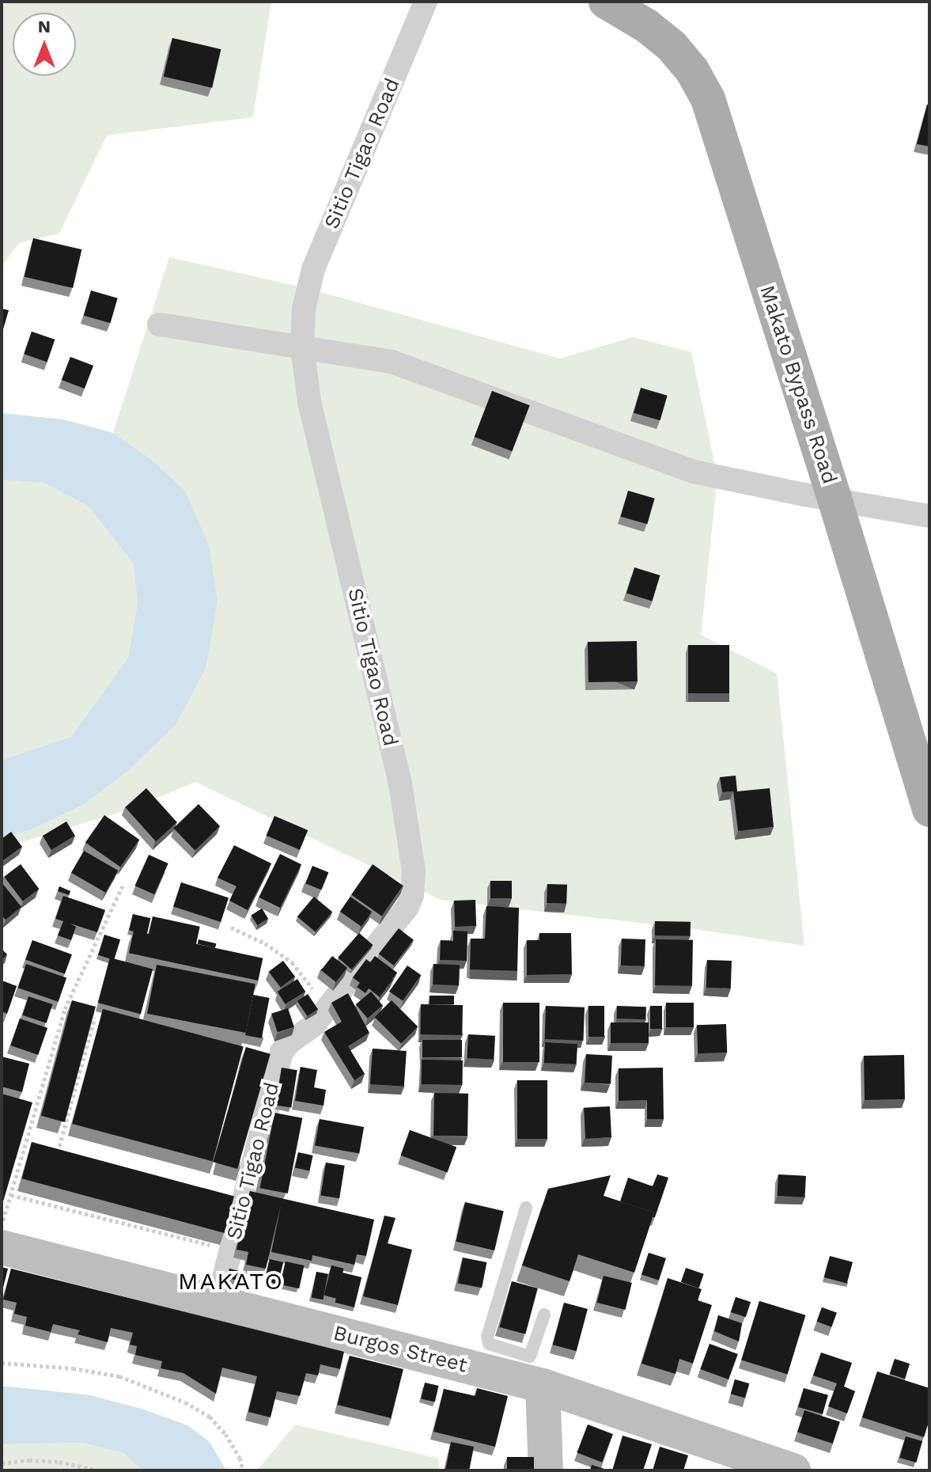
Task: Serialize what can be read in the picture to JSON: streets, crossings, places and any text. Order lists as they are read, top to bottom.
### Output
{
  "streets": {
    "main road": ["Makato Bypass Road", "Burgos Street"],
    "street": ["Sitio Tigao Road"]
  },
  "crossings": [
    ["Sitio Tigao Road", "Burgos Street"]
  ],
  "districts": ["MAKATO"],
  "north": "top"
}
